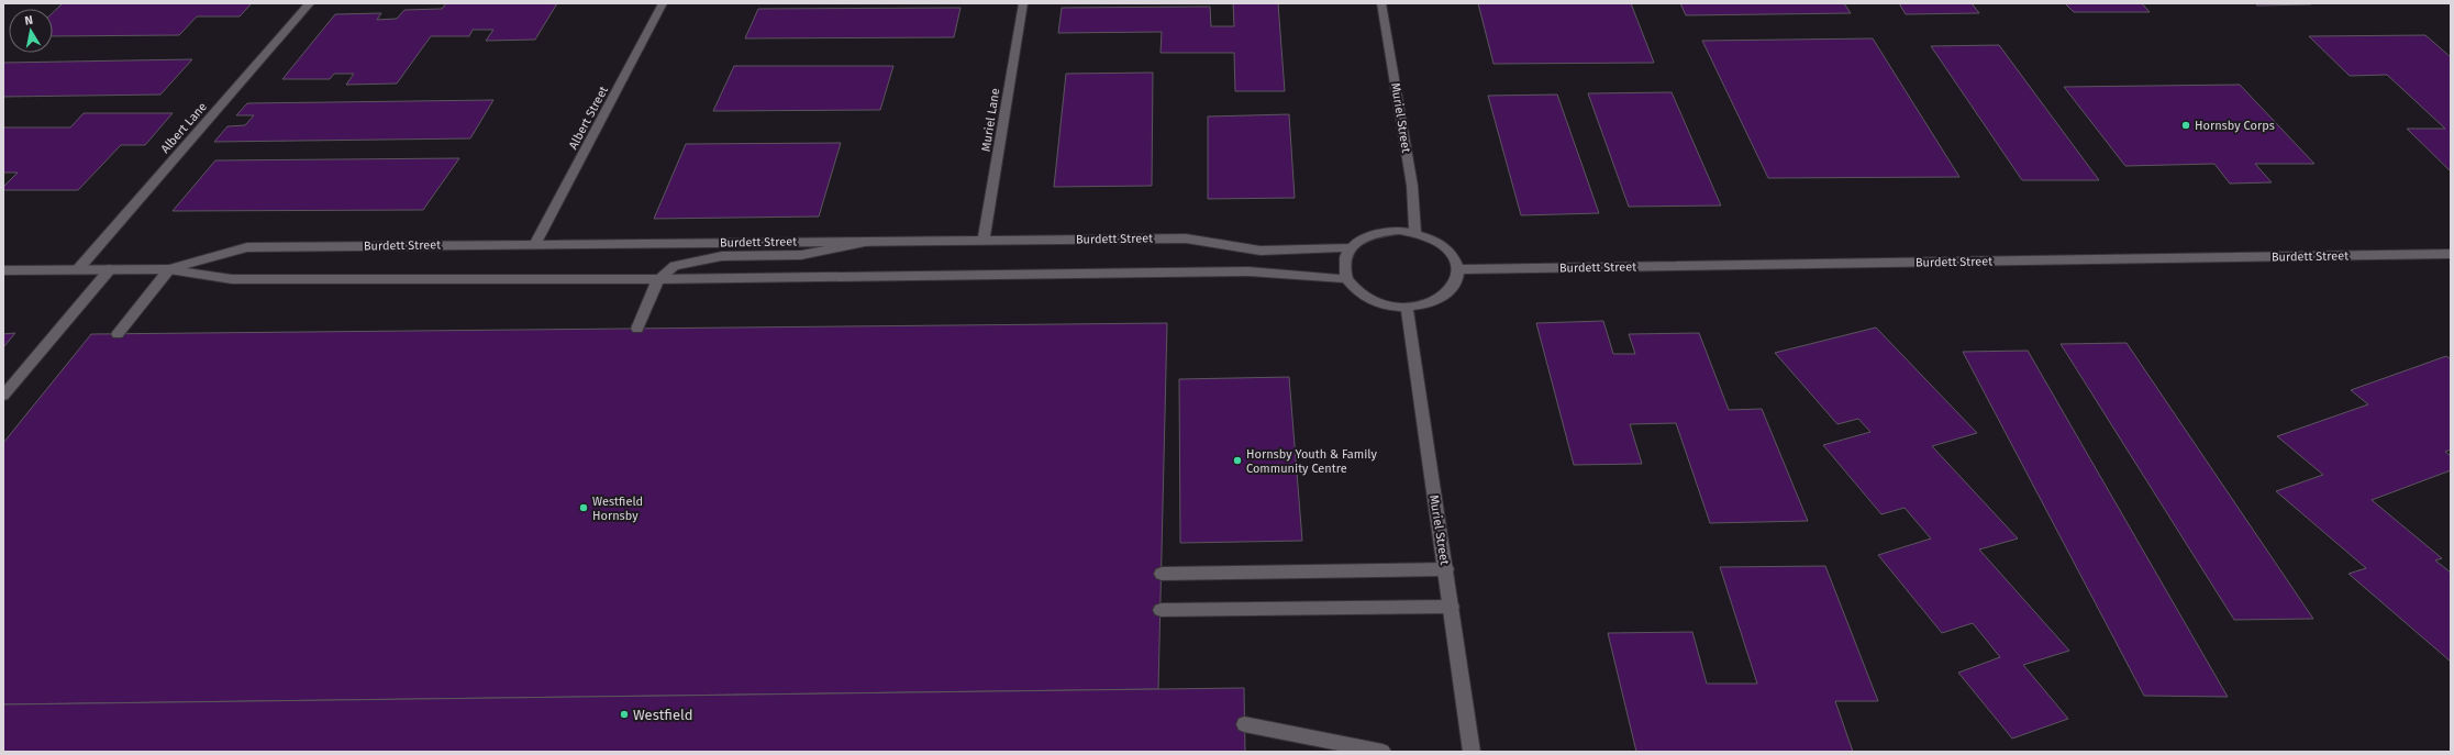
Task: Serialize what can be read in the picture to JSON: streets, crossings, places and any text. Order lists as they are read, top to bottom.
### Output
{
  "streets": {
    "street": [
      "Albert Street",
      "Muriel Street",
      "Muriel Lane",
      "Albert Lane",
      "Burdett Street"
    ]
  },
  "crossings": [
    ["Albert Street", "Burdett Street"],
    ["Muriel Street", "Burdett Street"],
    ["Muriel Lane", "Burdett Street"],
    ["Albert Lane", "Burdett Street"]
  ],
  "places": [
    "Hornsby Corps",
    "Hornsby Youth & Family Community Centre",
    "Westfield Hornsby",
    "Westfield"
  ],
  "north": "top"
}
